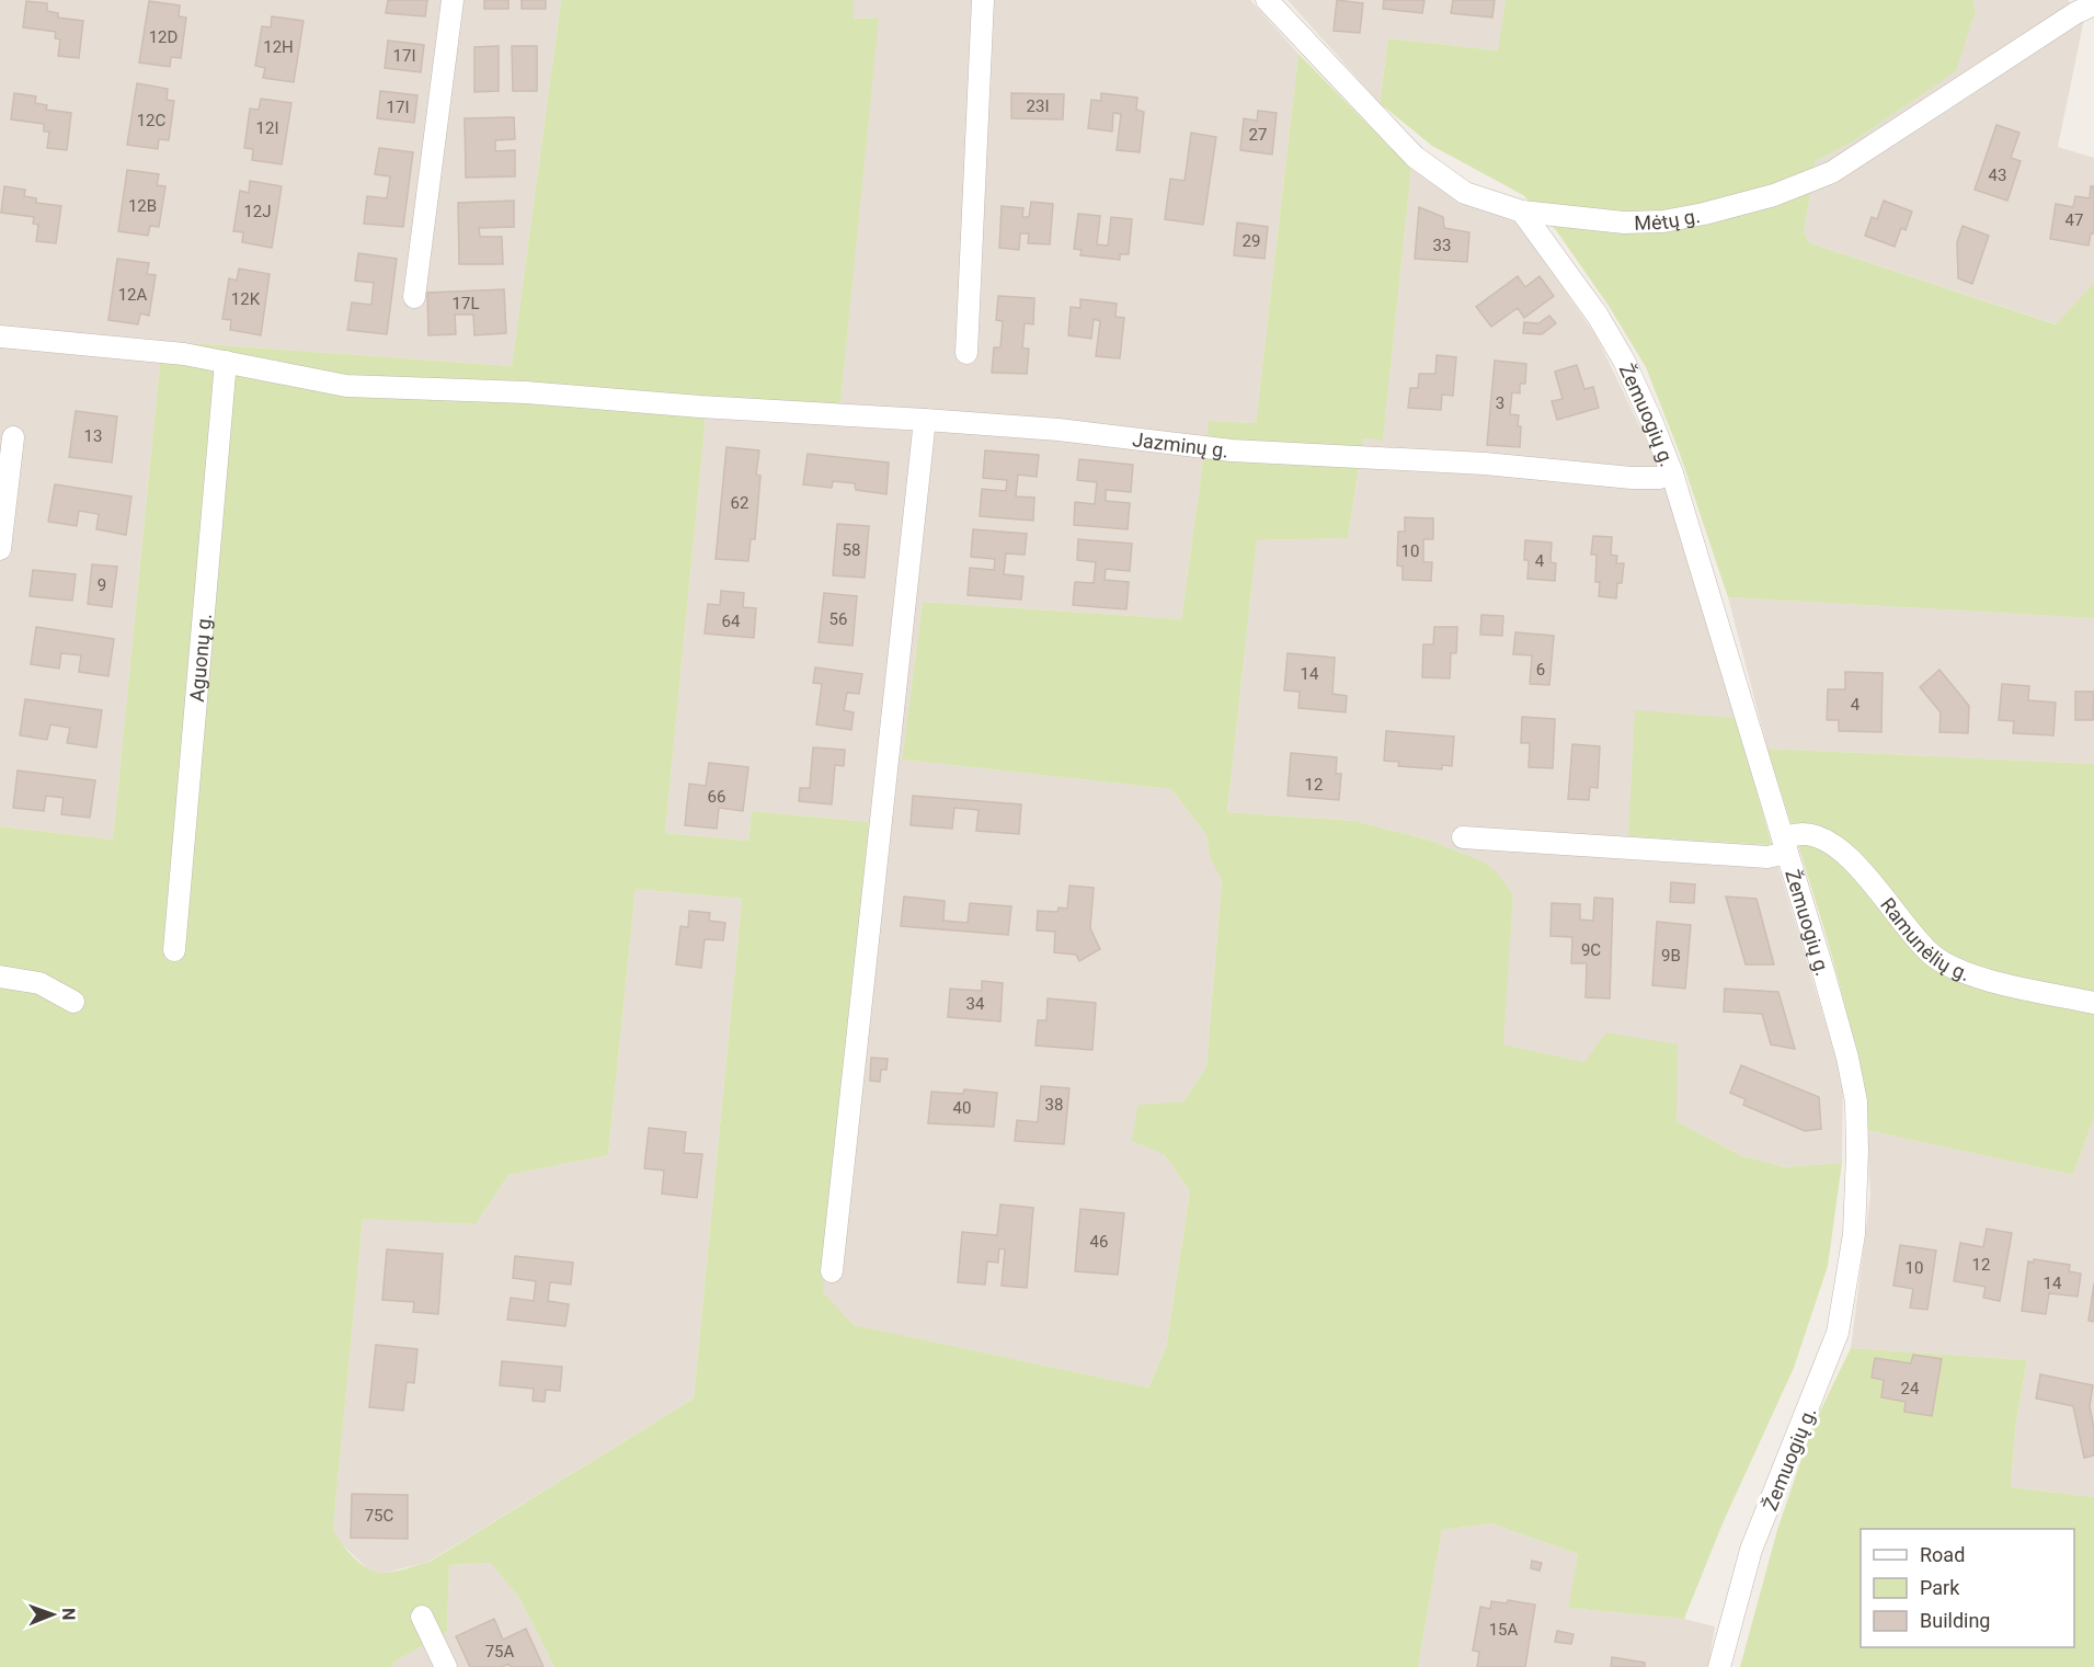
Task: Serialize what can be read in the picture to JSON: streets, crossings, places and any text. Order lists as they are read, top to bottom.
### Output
{
  "streets": {
    "street": [
      "Mėtų g.",
      "Žemuogių g.",
      "Jazminų g.",
      "Aguonų g.",
      "Ramunėlių g."
    ]
  },
  "crossings": [
    ["Mėtų g.", "Žemuogių g."],
    ["Žemuogių g.", "Jazminų g."],
    ["Žemuogių g.", "Ramunėlių g."],
    ["Jazminų g.", "Aguonų g."]
  ],
  "house_numbers": [
    "12D",
    "12H",
    "17I",
    "23I",
    "17I",
    "12C",
    "12I",
    "27",
    "43",
    "12B",
    "12J",
    "47",
    "29",
    "33",
    "12A",
    "12K",
    "17L",
    "3",
    "13",
    "62",
    "58",
    "10",
    "4",
    "9",
    "56",
    "64",
    "6",
    "14",
    "4",
    "12",
    "66",
    "9C",
    "9B",
    "34",
    "38",
    "40",
    "46",
    "12",
    "10",
    "14",
    "24",
    "75C",
    "15A",
    "75A"
  ],
  "legend": ["Road", "Park", "Building"],
  "north": "right"
}
